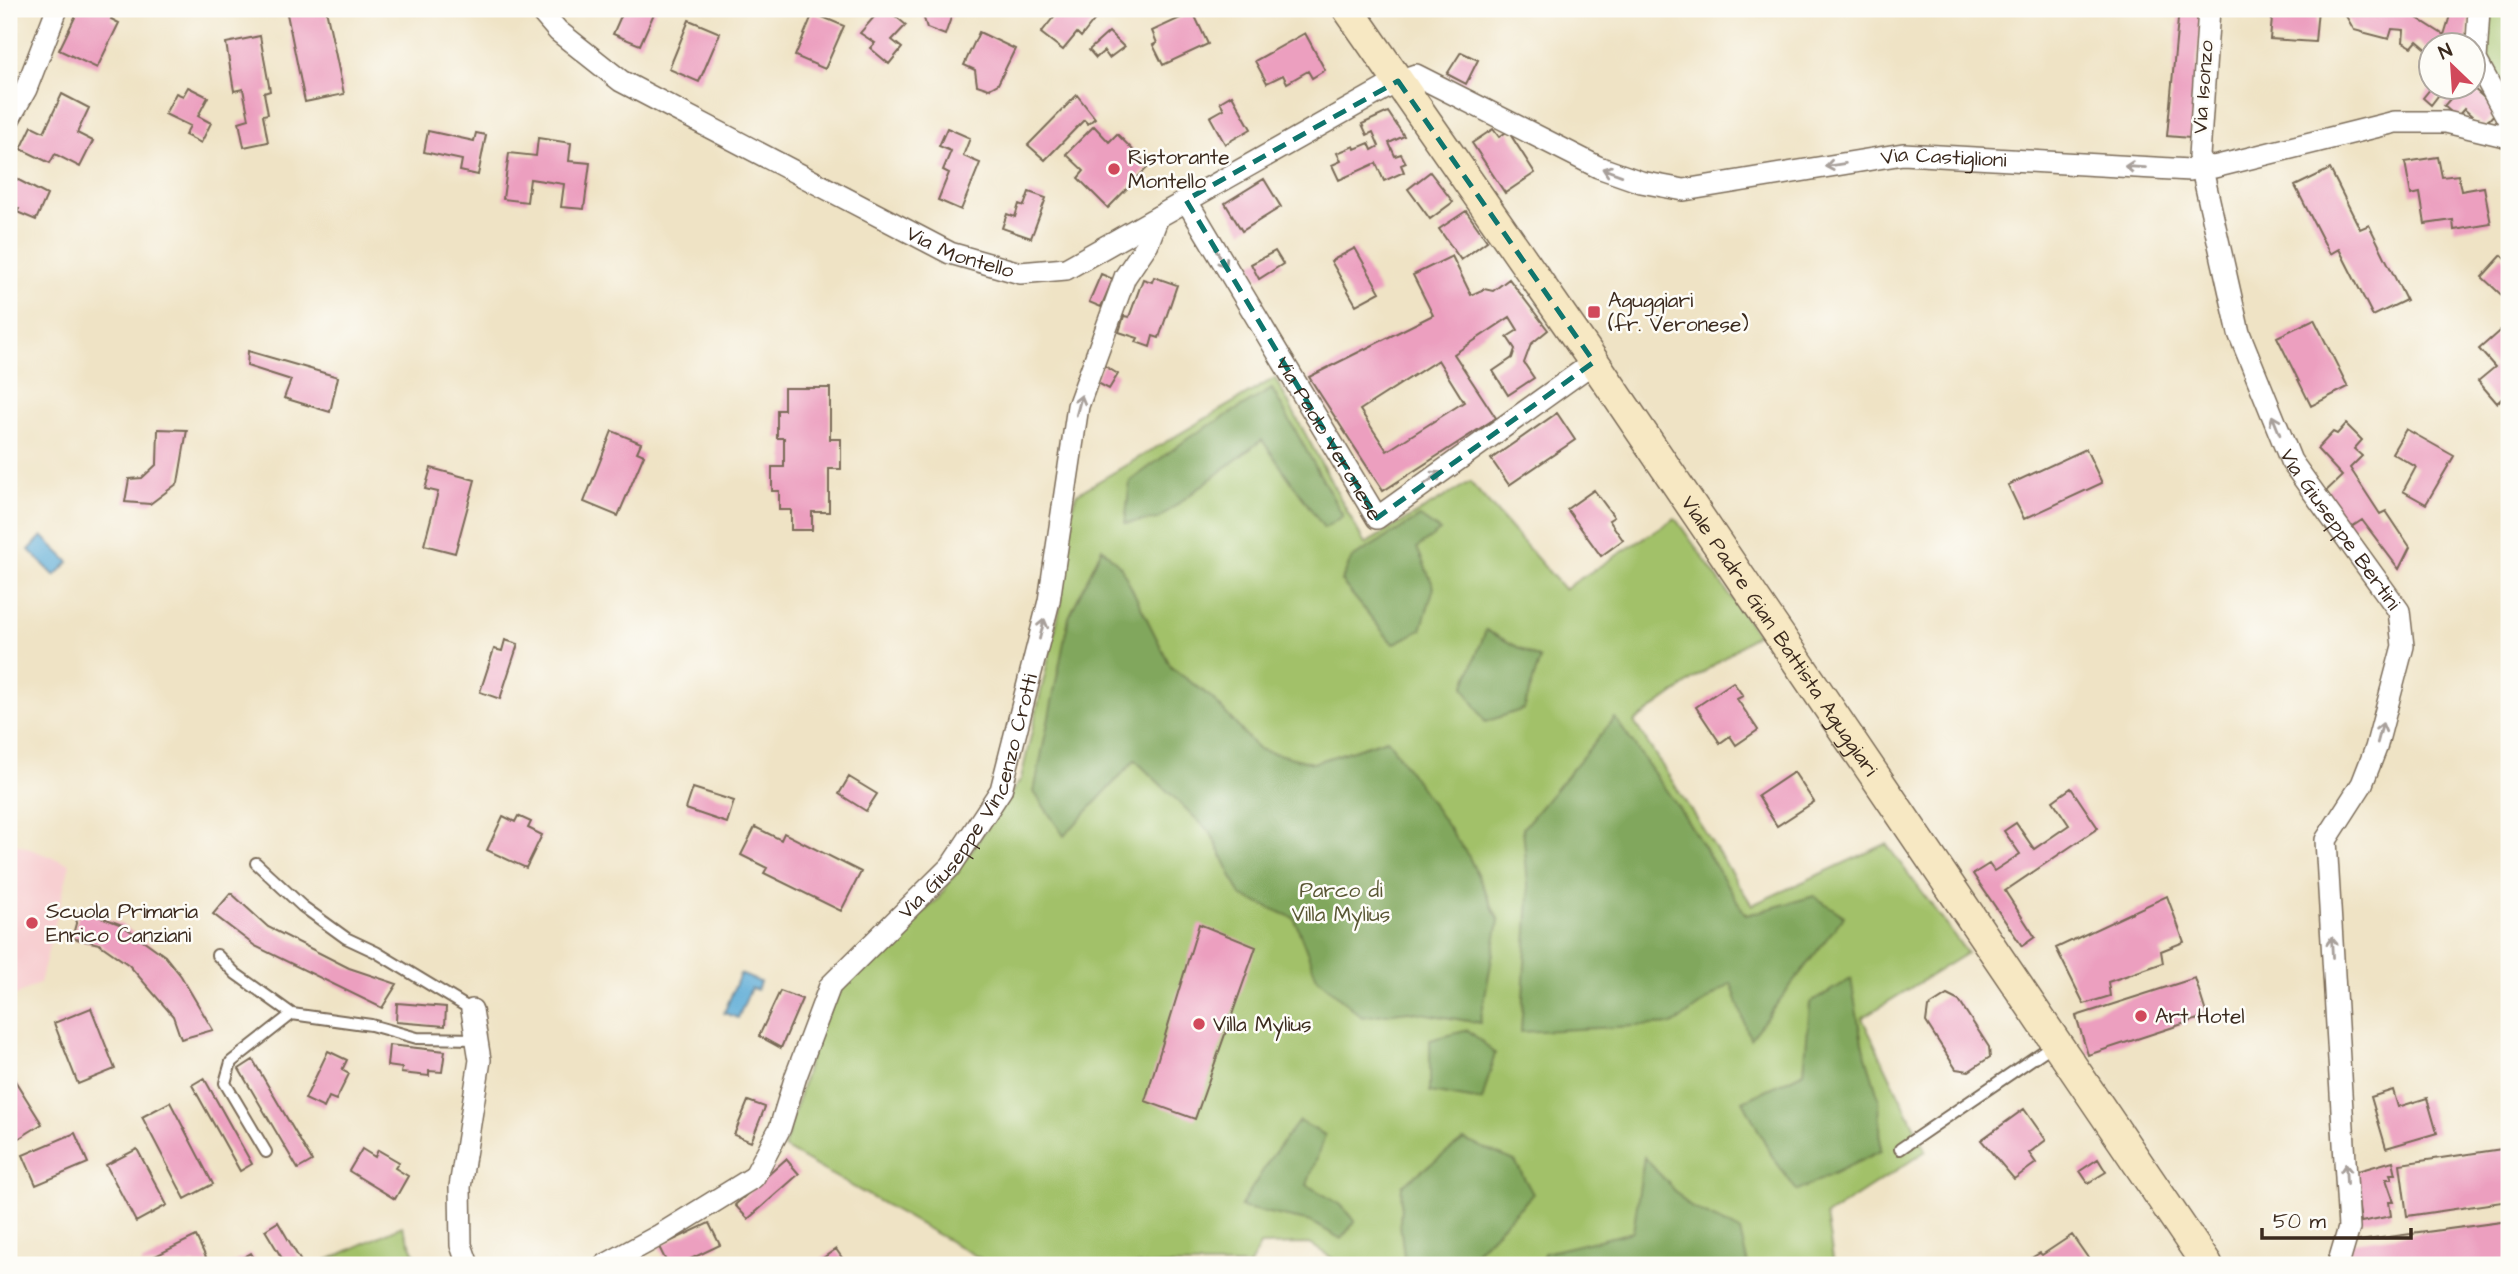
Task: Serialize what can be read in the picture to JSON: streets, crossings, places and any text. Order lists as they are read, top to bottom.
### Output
{
  "streets": {
    "main road": ["Viale Padre Gian Battista Aguggiari"],
    "street": [
      "Via Isonzo",
      "Via Castiglioni",
      "Via Montello",
      "Via Paolo Veronese",
      "Via Giuseppe Bertini",
      "Via Giuseppe Vincenzo Crotti"
    ]
  },
  "crossings": [
    ["Via Isonzo", "Via Castiglioni"],
    ["Via Isonzo", "Via Giuseppe Bertini"],
    ["Via Castiglioni", "Via Montello"],
    ["Via Castiglioni", "Via Giuseppe Bertini"],
    ["Via Castiglioni", "Viale Padre Gian Battista Aguggiari"],
    ["Via Montello", "Via Paolo Veronese"],
    ["Via Montello", "Viale Padre Gian Battista Aguggiari"],
    ["Via Montello", "Via Giuseppe Vincenzo Crotti"],
    ["Via Paolo Veronese", "Viale Padre Gian Battista Aguggiari"]
  ],
  "one_way": ["Via Castiglioni", "Via Giuseppe Bertini", "Via Giuseppe Vincenzo Crotti"],
  "parks": ["Parco di Villa Mylius"],
  "places": {
    "other": [
      "Ristorante Montello",
      "Scuola Primaria Enrico Canziani",
      "Art Hotel",
      "Villa Mylius"
    ],
    "transit": ["Aguggiari (fr. Veronese)"]
  },
  "scale_bar": "50 m",
  "north": "top left"
}
